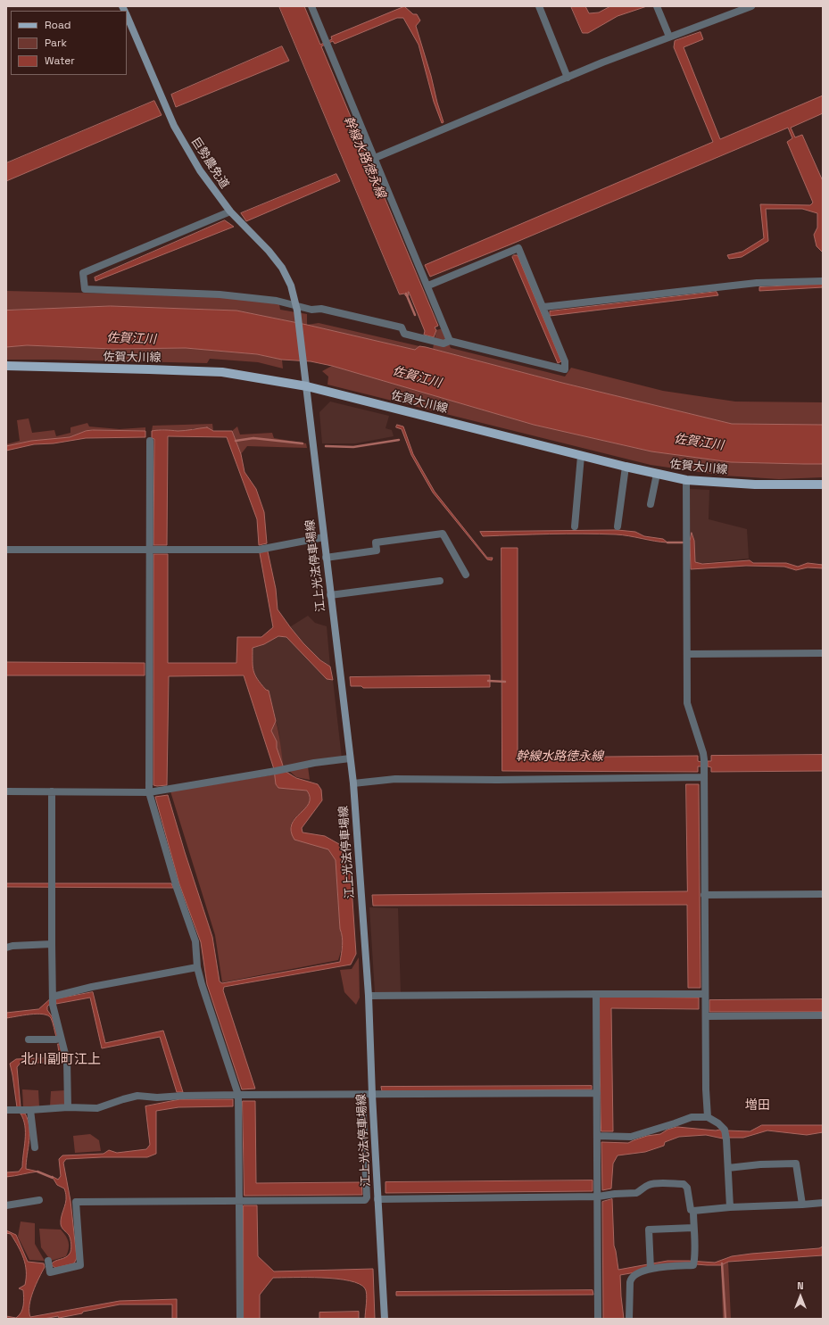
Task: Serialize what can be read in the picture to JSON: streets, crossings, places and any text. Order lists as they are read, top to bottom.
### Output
{
  "streets": {
    "main road": ["巨勢農免道", "佐賀大川線", "江上光法停車場線"]
  },
  "crossings": [
    ["巨勢農免道", "江上光法停車場線"],
    ["佐賀大川線", "江上光法停車場線"]
  ],
  "districts": ["北川副町江上", "増田"],
  "water": ["幹線水路徳永線", "佐賀江川"],
  "legend": ["Road", "Park", "Water"],
  "north": "top"
}
